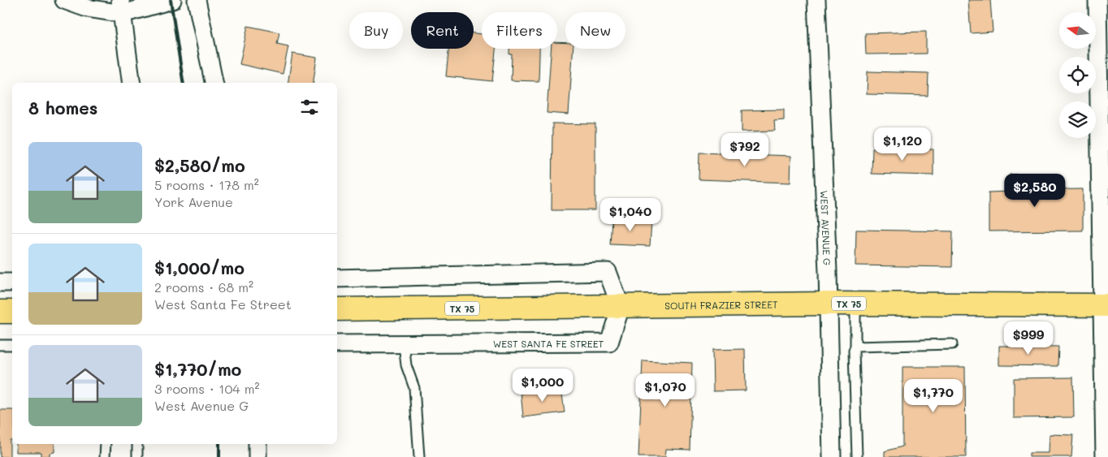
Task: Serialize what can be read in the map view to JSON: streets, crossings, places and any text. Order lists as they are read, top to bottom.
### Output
{
  "streets": {
    "main road": ["TX 75", "SOUTH FRAZIER STREET"],
    "street": ["WEST AVENUE G", "WEST SANTA FE STREET"]
  },
  "crossings": [
    ["WEST AVENUE G", "SOUTH FRAZIER STREET"],
    ["SOUTH FRAZIER STREET", "WEST SANTA FE STREET"]
  ],
  "north": "left",
  "page": {
    "chip": [
      "Buy",
      "Rent",
      "Filters",
      "New"
    ],
    "heading": "8 homes",
    "price": [
      "$1,120",
      "$792",
      "$2,580",
      "$1,040",
      "$999",
      "$1,000",
      "$1,070",
      "$1,770"
    ],
    "list": [
      {
        "name": "$2,580/mo",
        "note": "5 rooms · 178 m² · York Avenue"
      },
      {
        "name": "$1,000/mo",
        "note": "2 rooms · 68 m² · West Santa Fe Street"
      },
      {
        "name": "$1,770/mo",
        "note": "3 rooms · 104 m² · West Avenue G"
      }
    ]
  }
}
